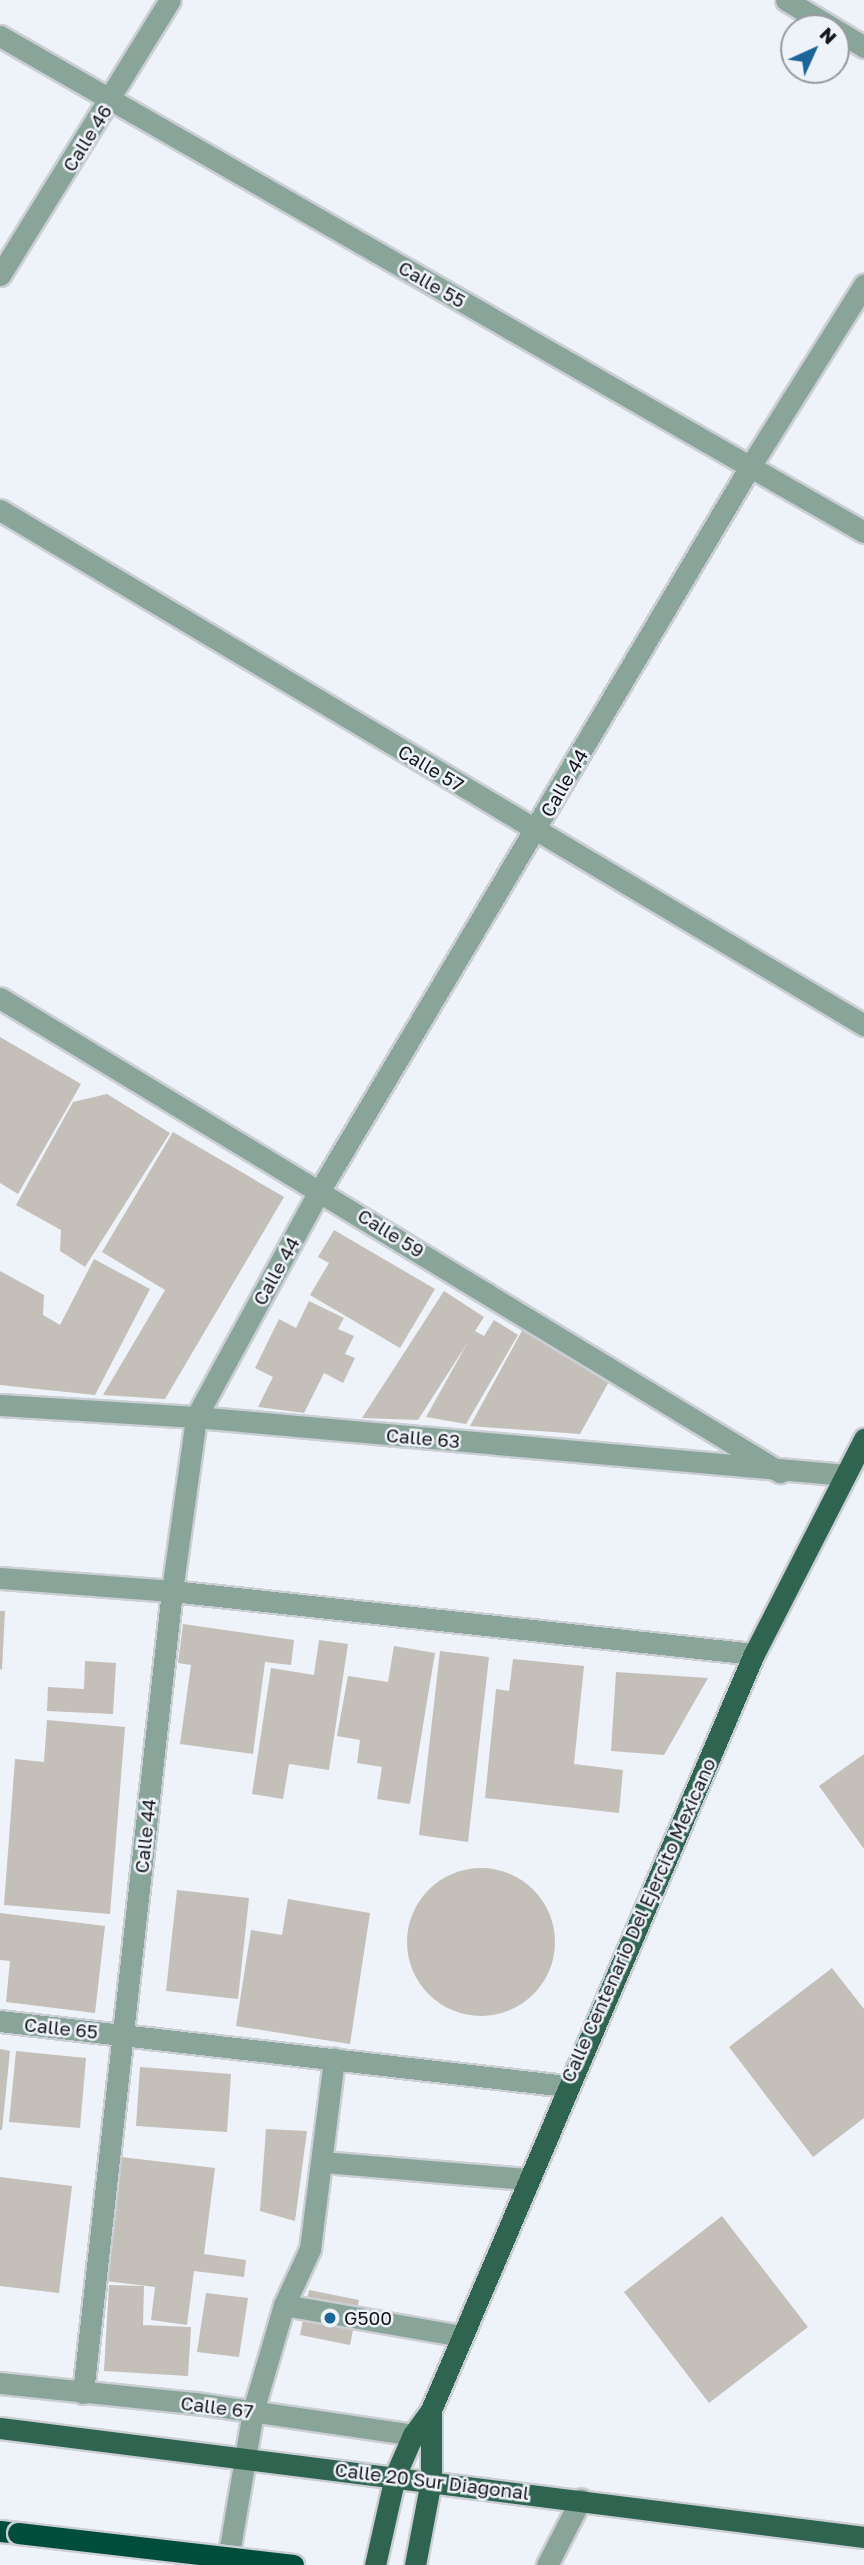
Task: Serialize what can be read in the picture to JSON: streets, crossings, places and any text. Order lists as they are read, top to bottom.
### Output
{
  "streets": {
    "main road": ["Calle Centenario Del Ejercito Mexicano", "Calle 20 Sur Diagonal"],
    "street": [
      "Calle 46",
      "Calle 55",
      "Calle 57",
      "Calle 44",
      "Calle 59",
      "Calle 63",
      "Calle 65",
      "Calle 67"
    ]
  },
  "crossings": [
    ["Calle 46", "Calle 55"],
    ["Calle 55", "Calle 44"],
    ["Calle 57", "Calle 44"],
    ["Calle 44", "Calle 59"],
    ["Calle 44", "Calle 63"],
    ["Calle 44", "Calle 65"],
    ["Calle 44", "Calle 67"],
    ["Calle 59", "Calle 63"],
    ["Calle 63", "Calle Centenario Del Ejercito Mexicano"],
    ["Calle Centenario Del Ejercito Mexicano", "Calle 65"],
    ["Calle Centenario Del Ejercito Mexicano", "Calle 67"],
    ["Calle Centenario Del Ejercito Mexicano", "Calle 20 Sur Diagonal"]
  ],
  "places": ["G500"],
  "north": "top right"
}
